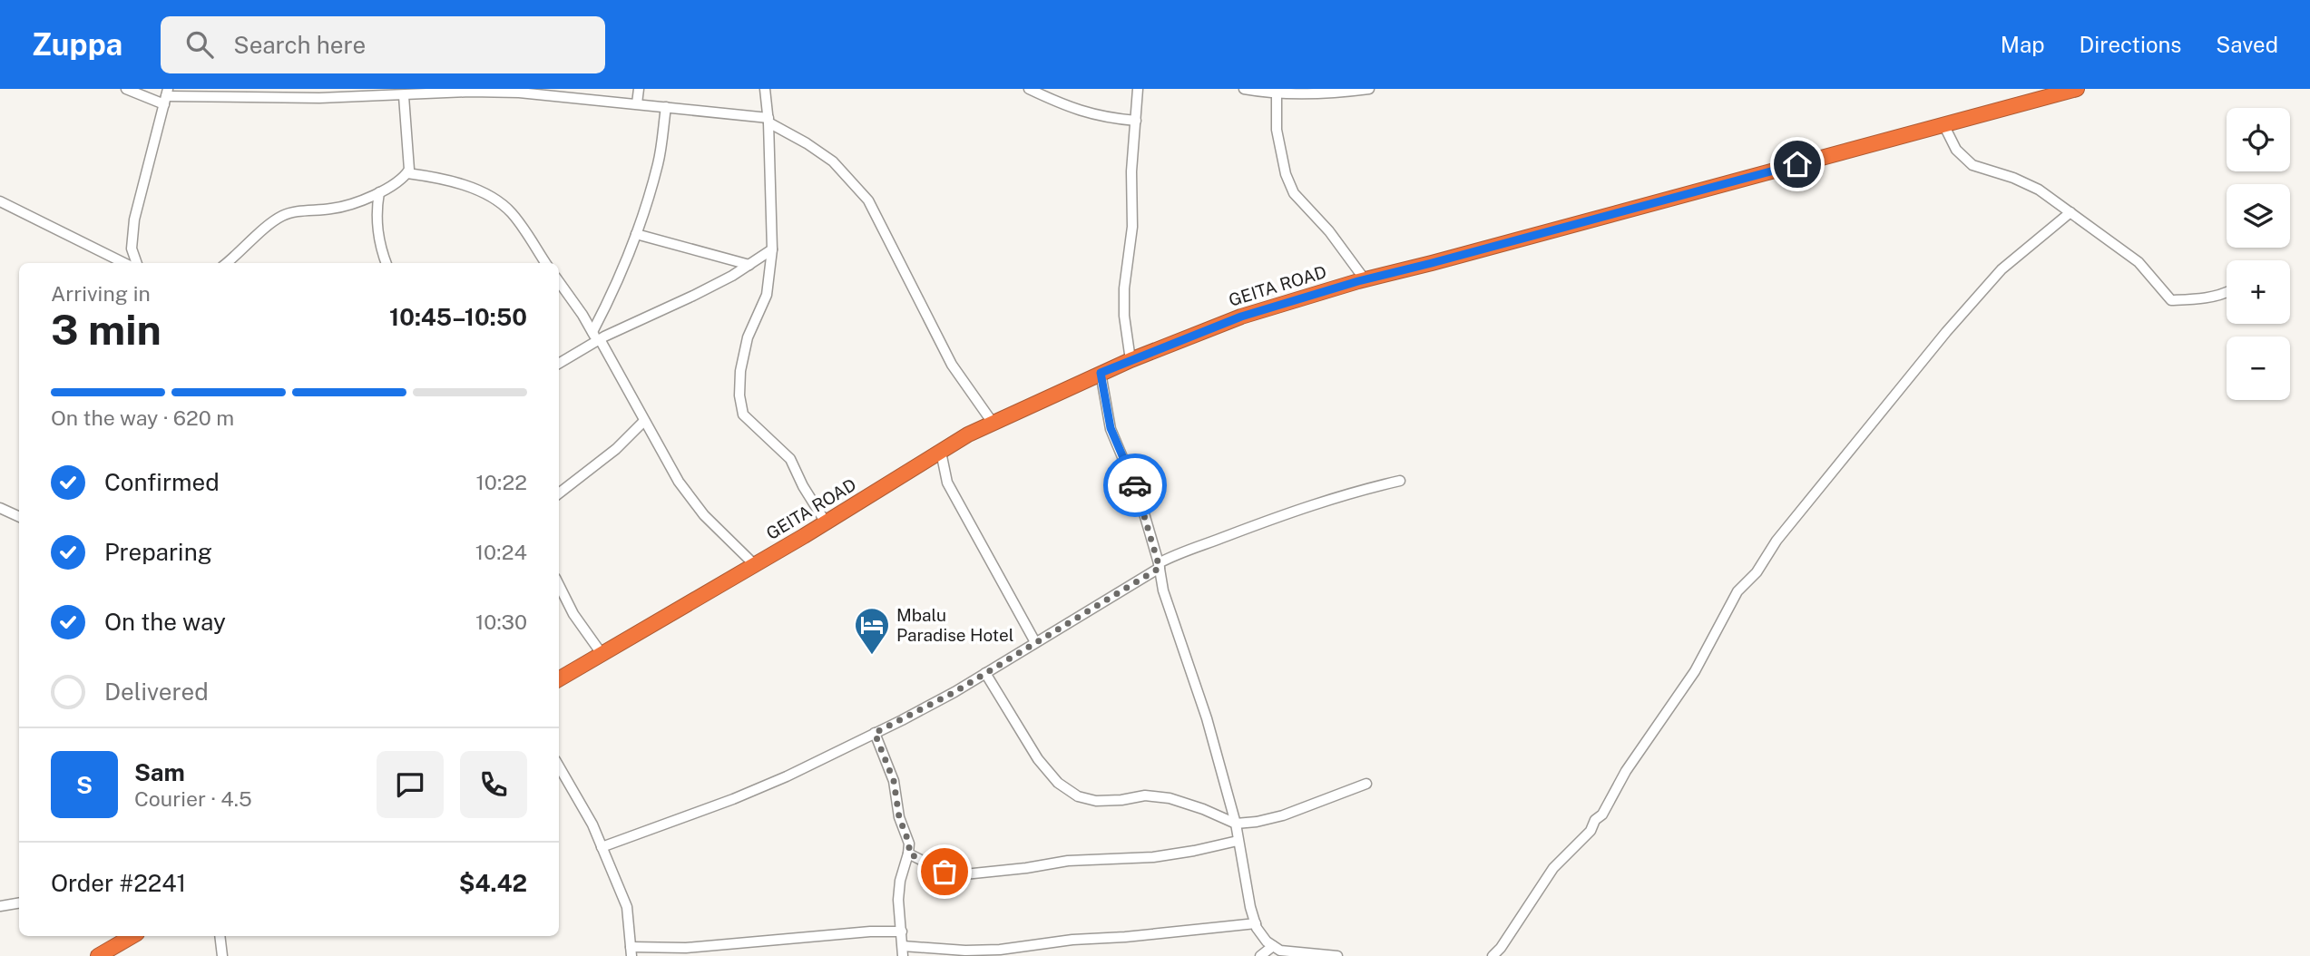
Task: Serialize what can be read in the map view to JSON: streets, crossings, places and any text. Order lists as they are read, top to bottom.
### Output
{
  "streets": {
    "highway": ["GEITA ROAD"]
  },
  "places": {
    "hotel": ["Mbalu Paradise Hotel"]
  },
  "page": {
    "header": "Zuppa",
    "search": "Search here",
    "nav": ["Map", "Directions", "Saved"],
    "map_buttons": ["+", "−"],
    "heading": ["3 min", "Arriving in", "10:45–10:50"],
    "panel": [
      "Sam",
      "Courier · 4.5",
      "Order #2241",
      "$4.42"
    ],
    "bar": "On the way · 620 m",
    "list": [
      ["Confirmed", "10:22"],
      ["Preparing", "10:24"],
      ["On the way", "10:30"],
      "Delivered"
    ],
    "round": "S"
  }
}
